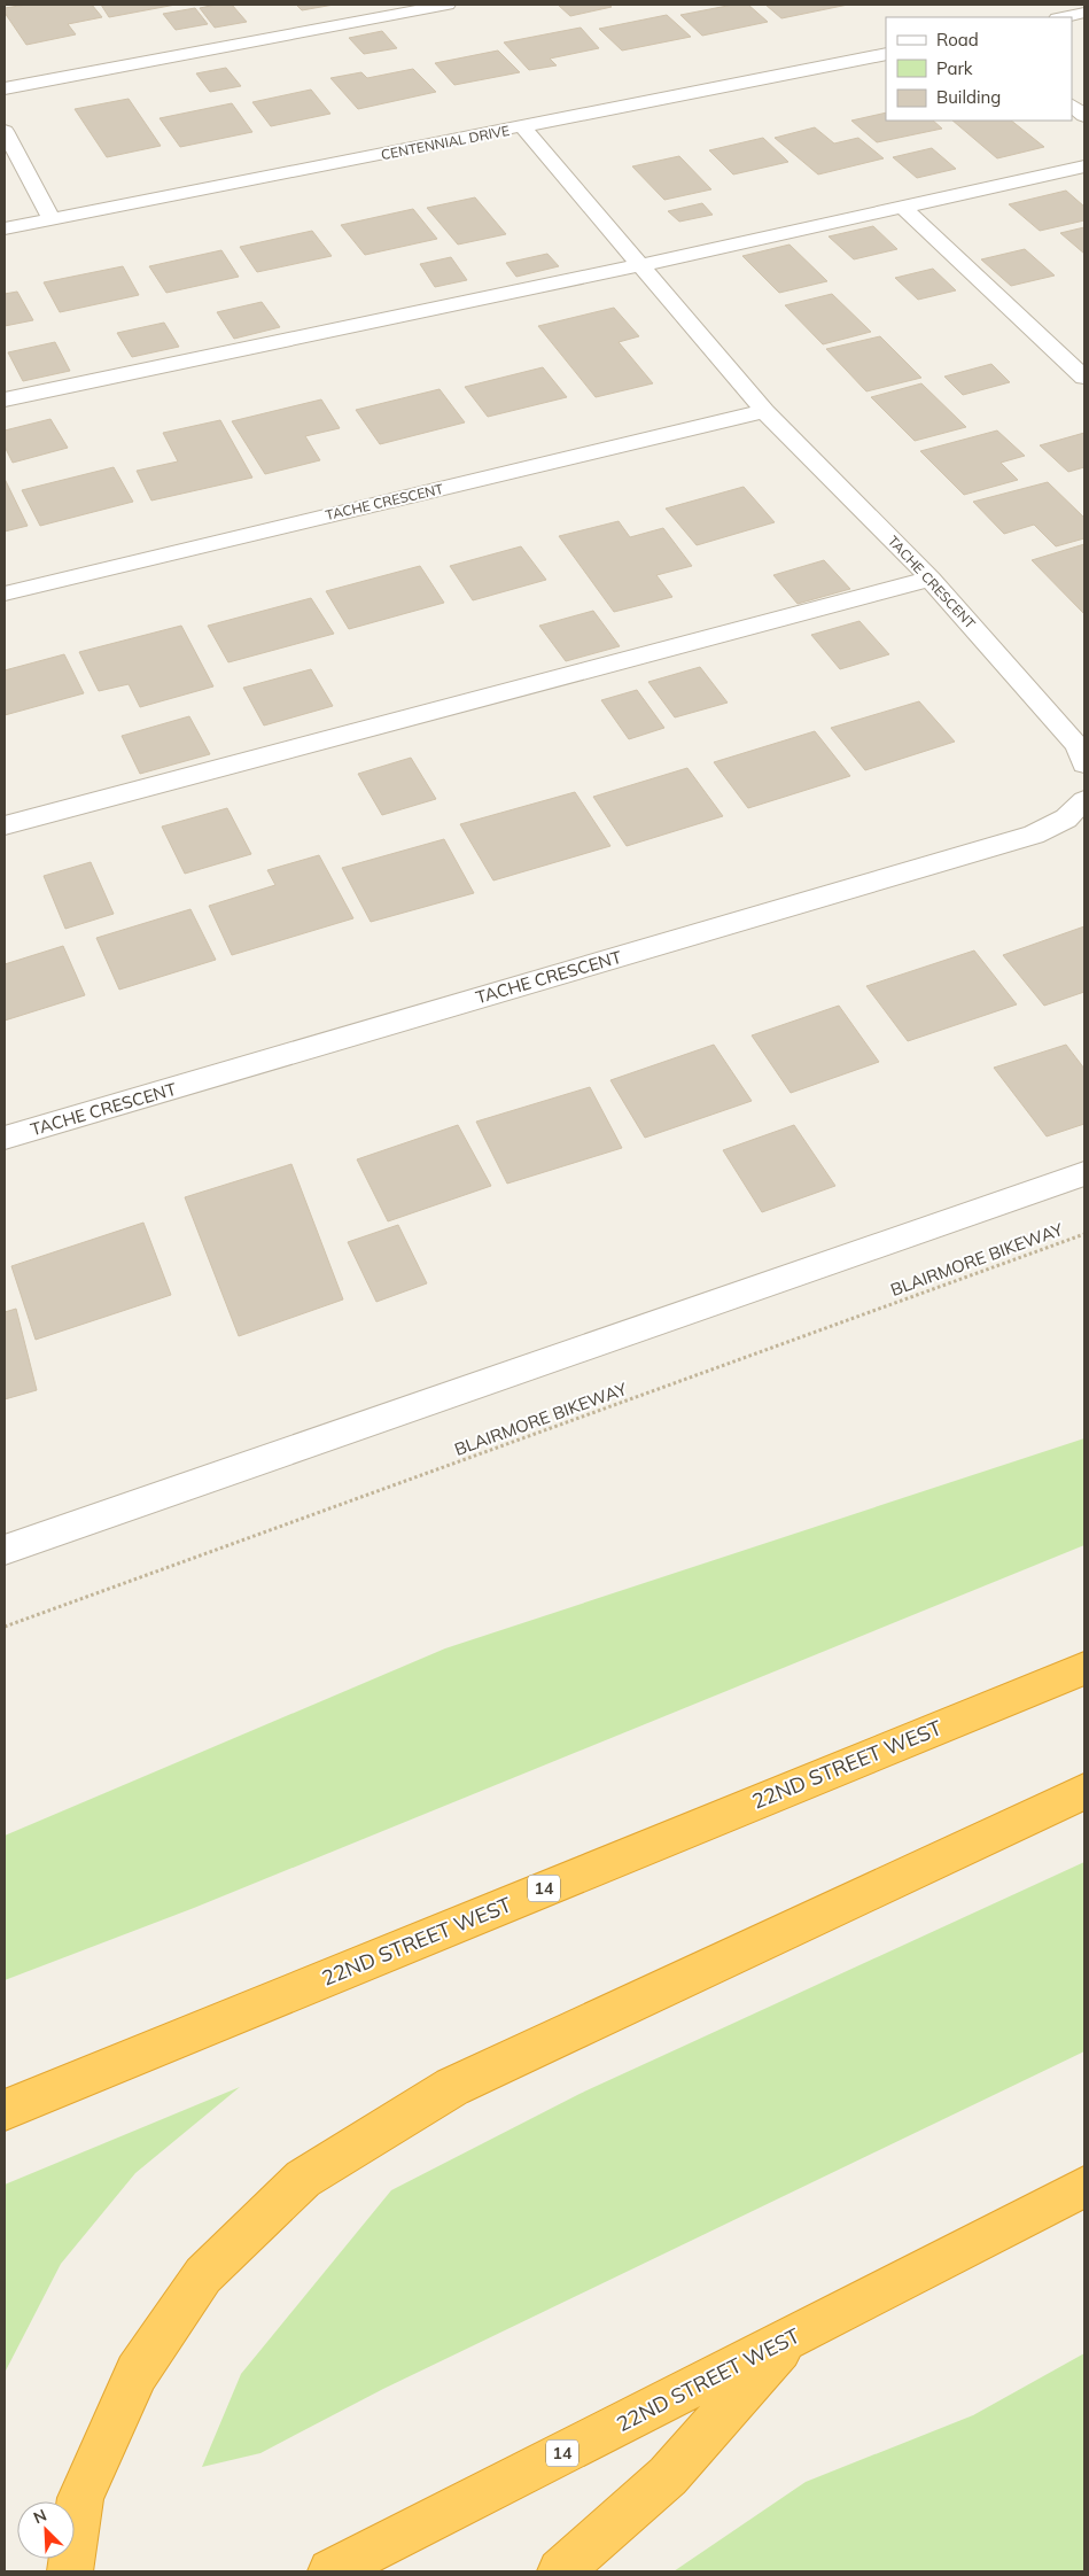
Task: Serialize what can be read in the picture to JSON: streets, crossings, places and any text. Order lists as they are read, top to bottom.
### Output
{
  "streets": {
    "highway": ["22ND STREET WEST", "14"],
    "street": ["CENTENNIAL DRIVE", "TACHE CRESCENT"],
    "path": ["BLAIRMORE BIKEWAY"]
  },
  "crossings": [
    ["CENTENNIAL DRIVE", "TACHE CRESCENT"]
  ],
  "legend": ["Road", "Park", "Building"],
  "north": "top left"
}
